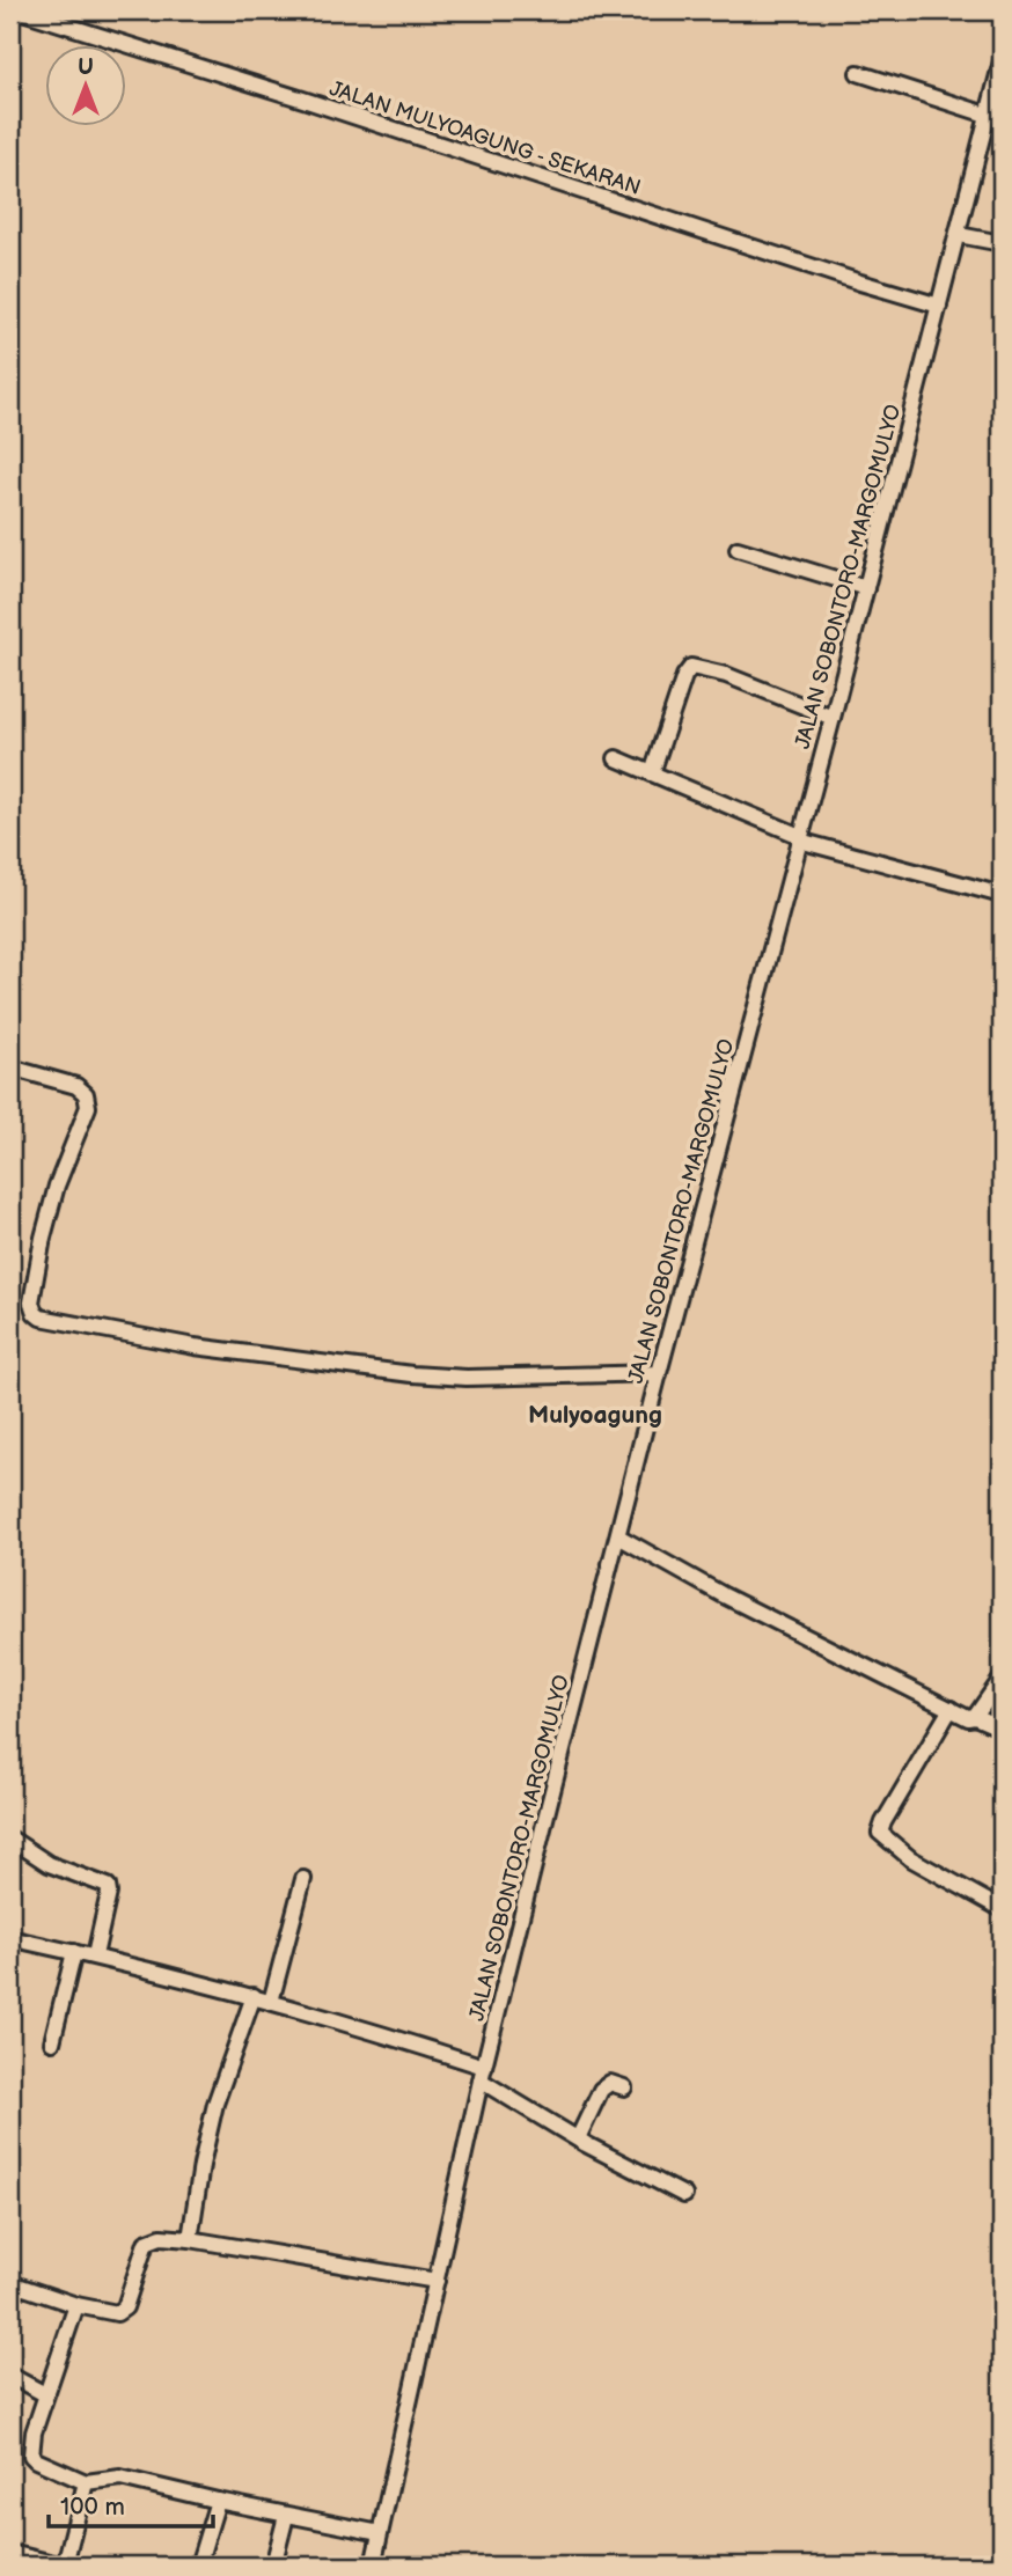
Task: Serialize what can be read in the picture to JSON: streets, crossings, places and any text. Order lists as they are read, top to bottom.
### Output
{
  "streets": {
    "street": ["JALAN MULYOAGUNG - SEKARAN", "JALAN SOBONTORO-MARGOMULYO"]
  },
  "crossings": [
    ["JALAN MULYOAGUNG - SEKARAN", "JALAN SOBONTORO-MARGOMULYO"]
  ],
  "districts": ["Mulyoagung"],
  "scale_bar": "100 m",
  "north": "top"
}
